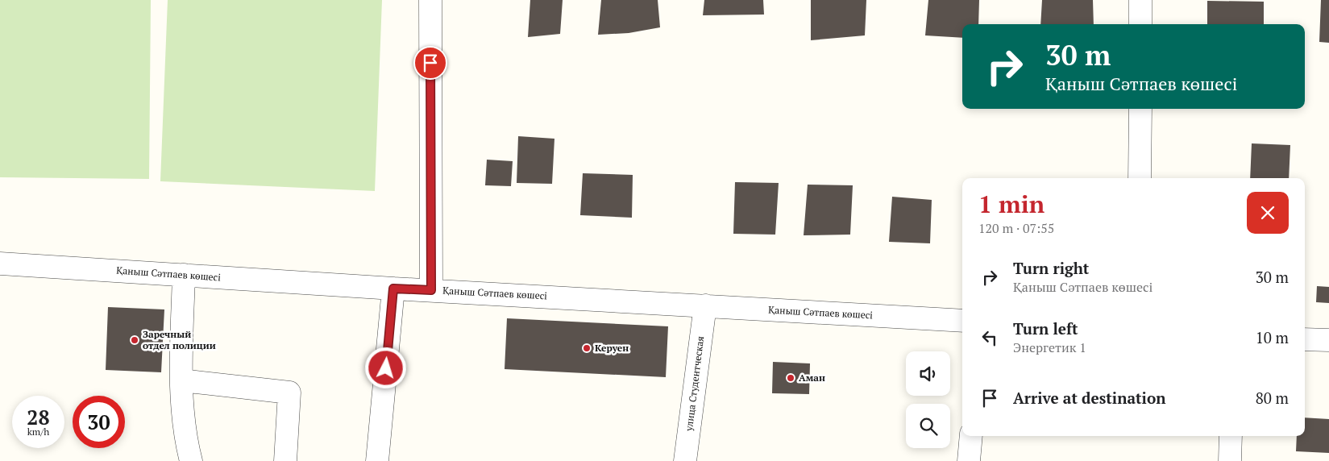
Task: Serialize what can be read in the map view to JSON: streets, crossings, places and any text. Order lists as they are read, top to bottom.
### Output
{
  "streets": {
    "street": ["Қаныш Сәтпаев көшесі", "улица Студентческая"]
  },
  "crossings": [
    ["Қаныш Сәтпаев көшесі", "улица Студентческая"]
  ],
  "places": ["Заречный отдел полиции", "Керуен", "Аман"],
  "page": {
    "turn": ["30 m", "Қаныш Сәтпаев көшесі"],
    "heading": ["1 min", "120 m · 07:55"],
    "list": [
      {
        "name": "Turn right",
        "note": "Қаныш Сәтпаев көшесі",
        "value": "30 m"
      },
      {
        "name": "Turn left",
        "note": "Энергетик 1",
        "value": "10 m"
      },
      {
        "name": "Arrive at destination",
        "value": "80 m"
      }
    ],
    "speed": "28 km/h",
    "limit": "30"
  }
}
